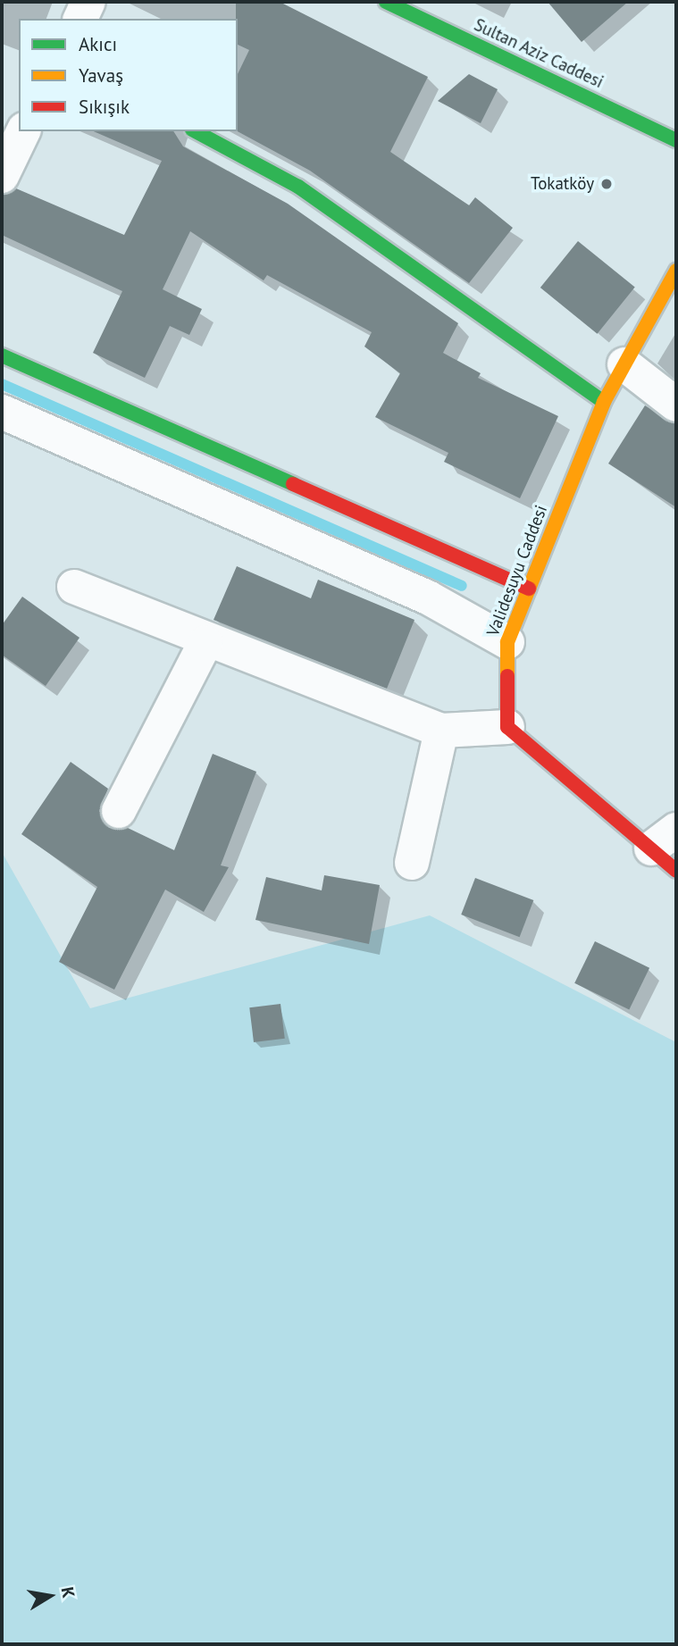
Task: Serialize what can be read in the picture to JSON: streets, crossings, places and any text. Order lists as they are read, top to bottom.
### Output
{
  "streets": {
    "street": ["Sultan Aziz Caddesi", "Validesuyu Caddesi"]
  },
  "places": ["Tokatköy"],
  "legend": ["Akıcı", "Yavaş", "Sıkışık"],
  "north": "right"
}
